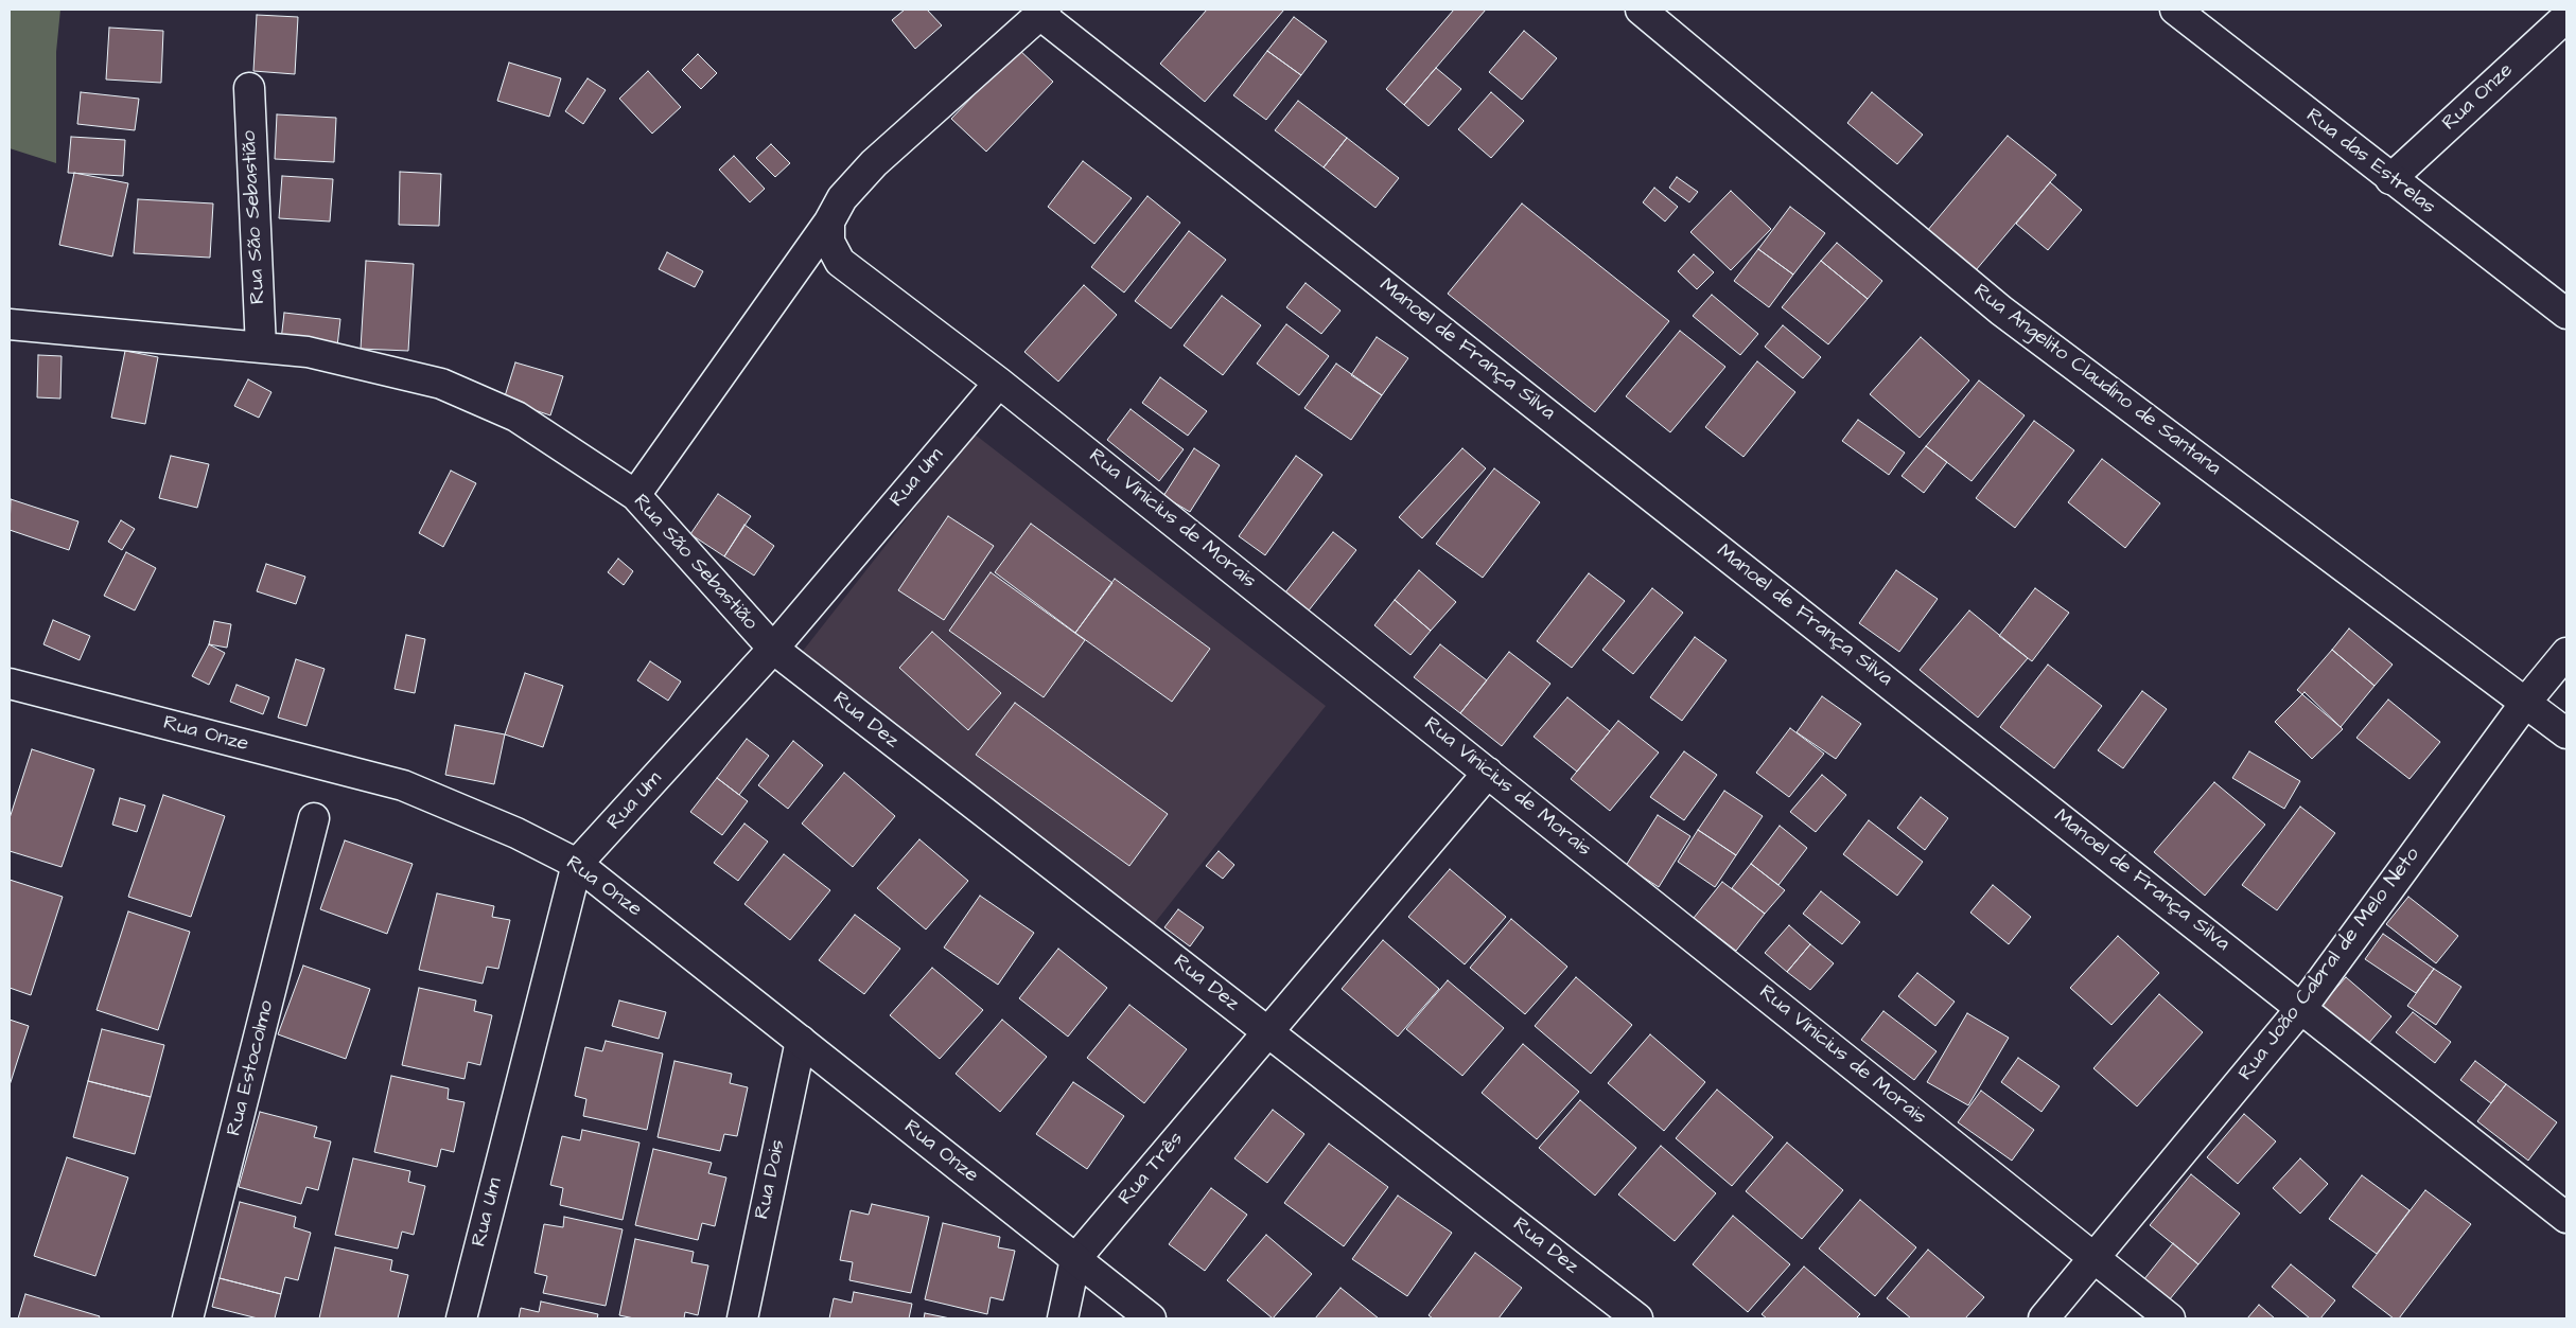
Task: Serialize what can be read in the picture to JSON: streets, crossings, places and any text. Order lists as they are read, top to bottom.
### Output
{
  "streets": {
    "street": [
      "Rua Onze",
      "Rua das Estrelas",
      "Rua São Sebastião",
      "Manoel de França Silva",
      "Rua Angelito Claudino de Santana",
      "Rua Um",
      "Rua Vinicius de Morais",
      "Rua Dez",
      "Rua João Cabral de Melo Neto",
      "Rua Estocolmo",
      "Rua Três",
      "Rua Dois"
    ]
  },
  "crossings": [
    ["Rua Onze", "Rua das Estrelas"],
    ["Rua Onze", "Rua Um"],
    ["Rua Onze", "Rua Três"],
    ["Rua Onze", "Rua Dois"],
    ["Rua São Sebastião", "Rua Um"],
    ["Rua São Sebastião", "Rua Dez"],
    ["Manoel de França Silva", "Rua João Cabral de Melo Neto"],
    ["Rua Angelito Claudino de Santana", "Rua João Cabral de Melo Neto"],
    ["Rua Um", "Rua Vinicius de Morais"],
    ["Rua Um", "Rua Dez"],
    ["Rua Vinicius de Morais", "Rua João Cabral de Melo Neto"],
    ["Rua Vinicius de Morais", "Rua Três"],
    ["Rua Dez", "Rua Três"]
  ]
}
